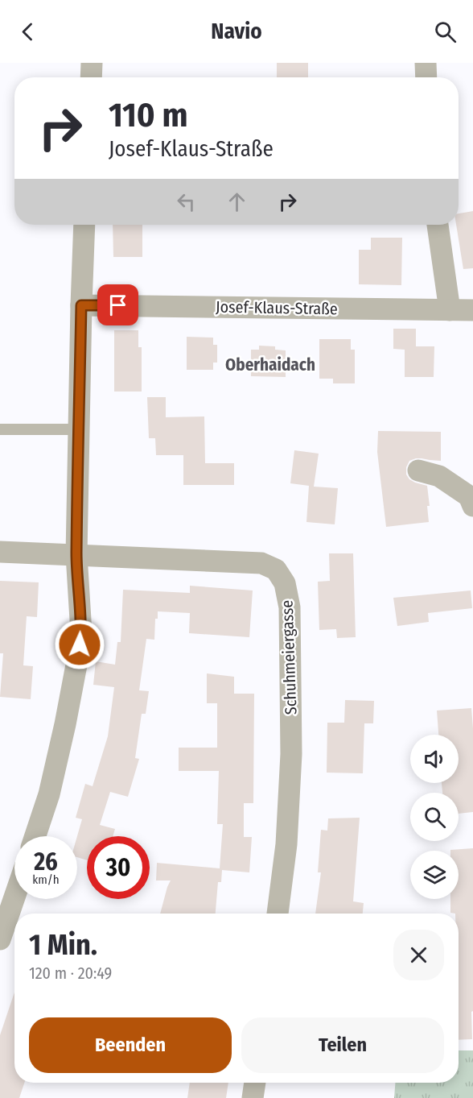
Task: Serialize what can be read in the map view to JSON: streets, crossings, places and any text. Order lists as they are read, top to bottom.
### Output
{
  "streets": {
    "street": ["Josef-Klaus-Straße", "Schuhmeiergasse"]
  },
  "districts": ["Oberhaidach"],
  "page": {
    "header": "Navio",
    "turn": ["110 m", "Josef-Klaus-Straße"],
    "speed": "26 km/h",
    "limit": "30",
    "heading": ["1 Min.", "120 m · 20:49"],
    "buttons": ["Beenden", "Teilen"]
  }
}
